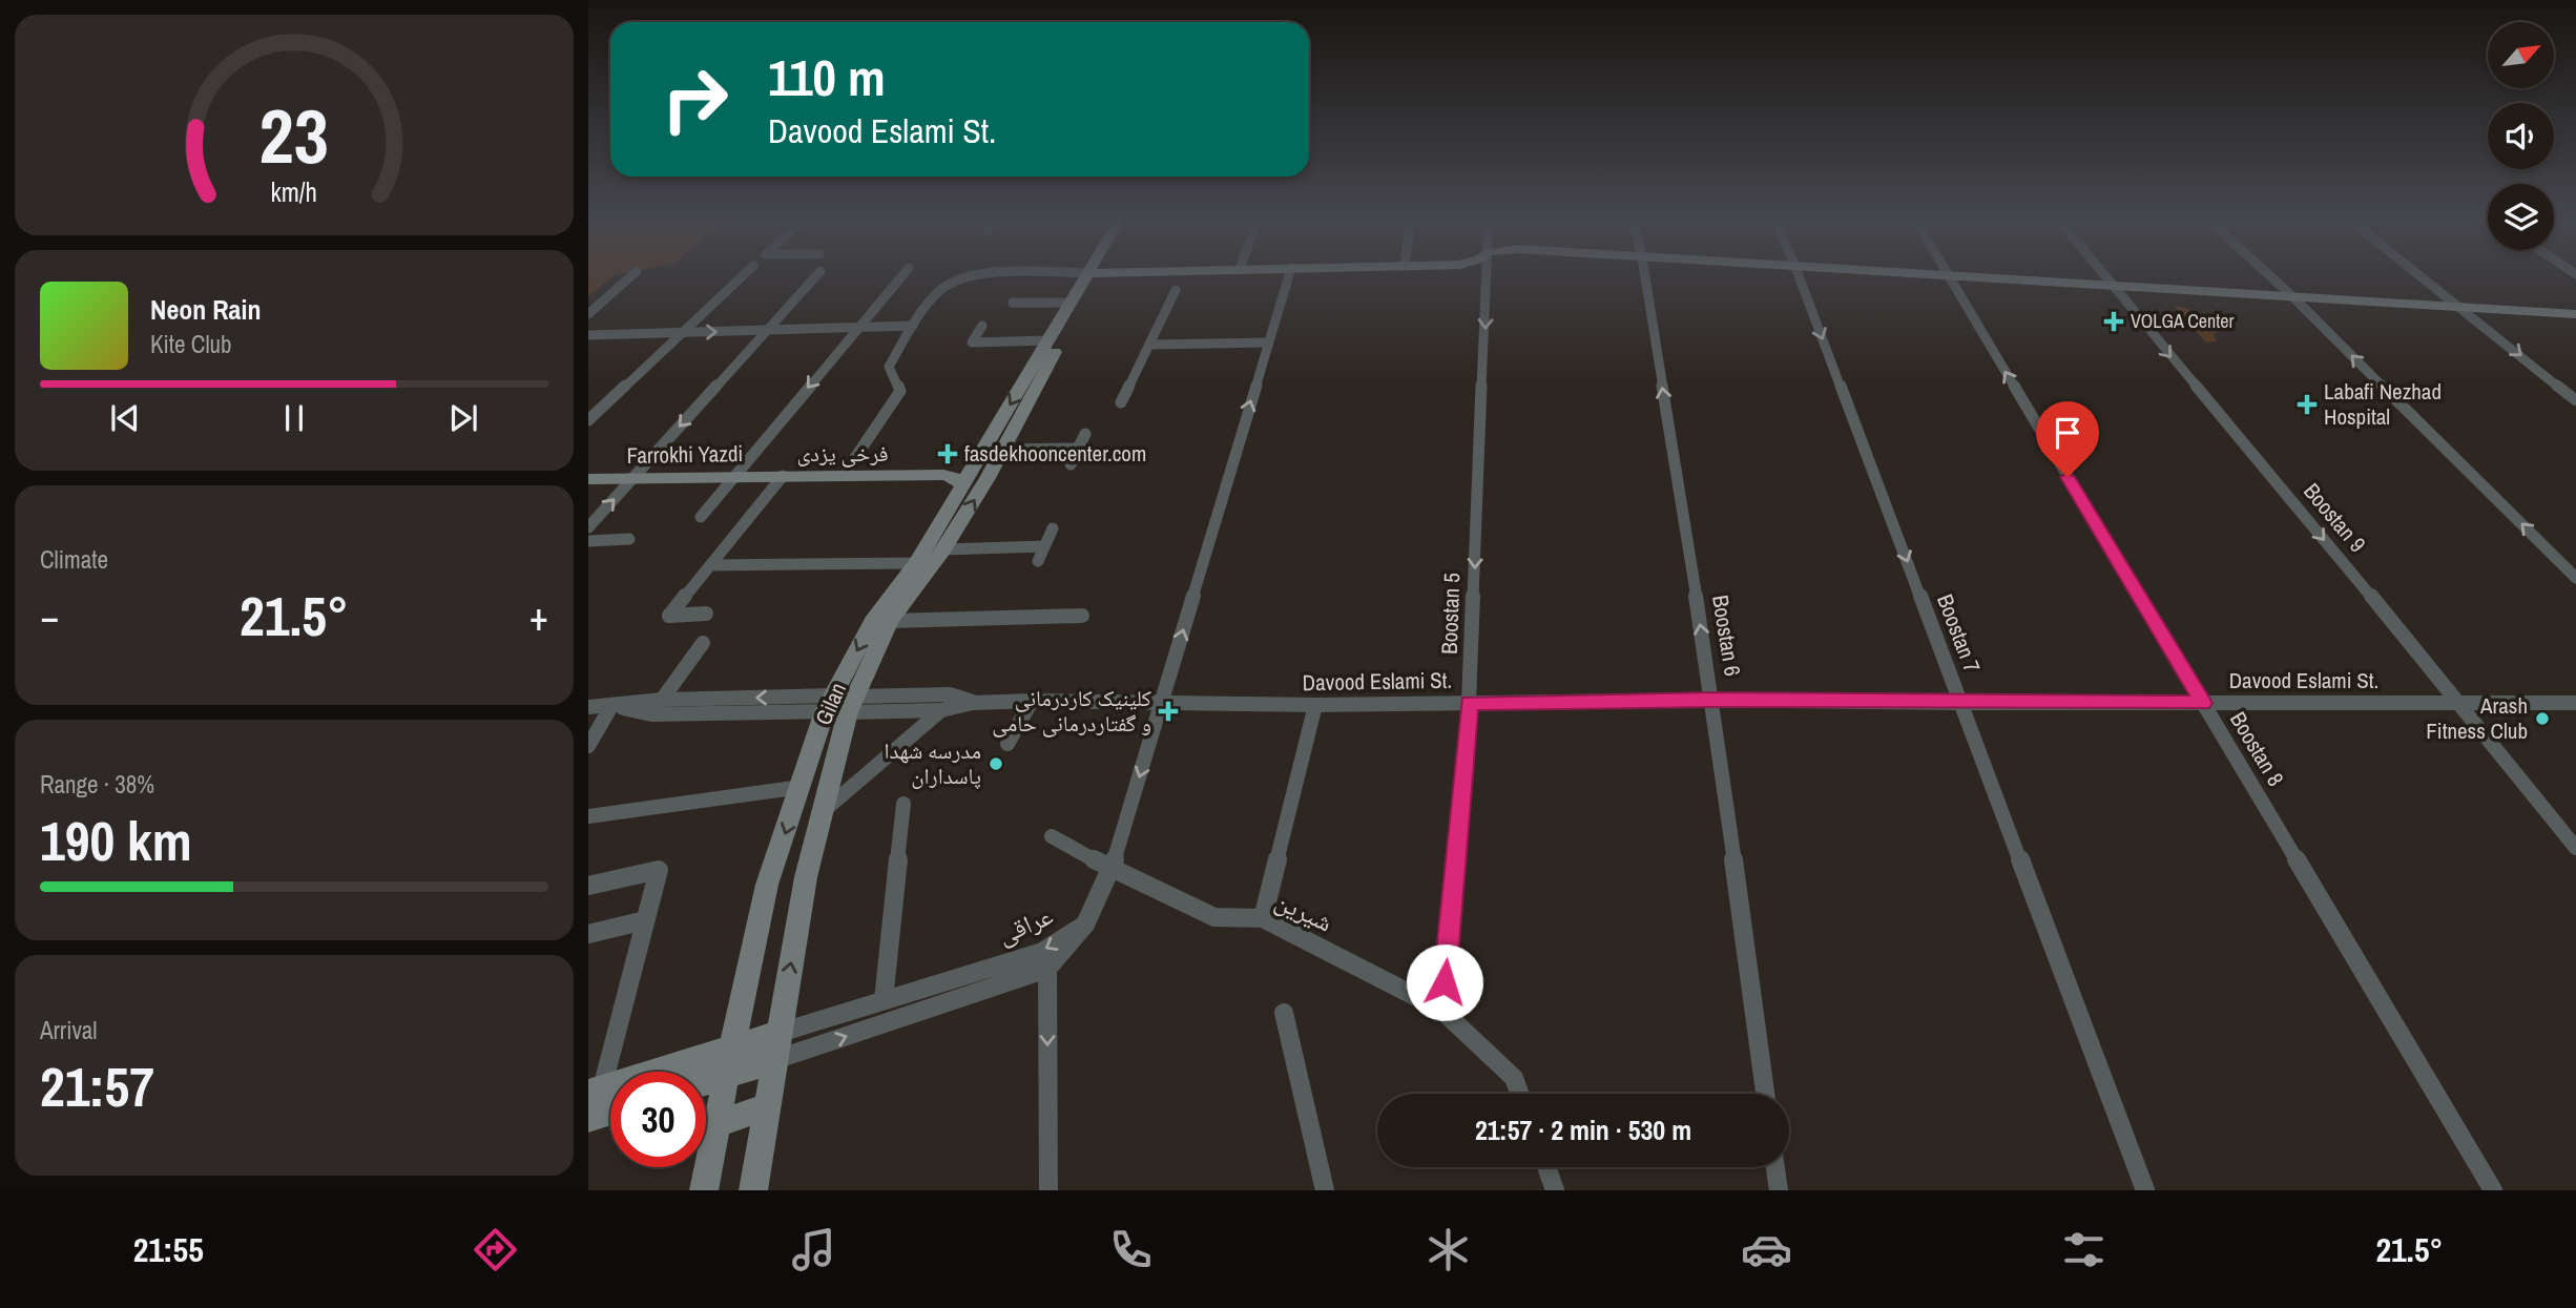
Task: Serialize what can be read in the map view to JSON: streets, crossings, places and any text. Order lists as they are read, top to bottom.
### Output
{
  "streets": {
    "main road": ["فرخی یزدی", "Farrokhi Yazdi", "Gilan"],
    "street": [
      "Boostan 9",
      "Boostan 5",
      "Boostan 7",
      "Boostan 6",
      "Davood Eslami St.",
      "Boostan 8",
      "شیرین",
      "عراقی"
    ]
  },
  "crossings": [
    ["فرخی یزدی", "Farrokhi Yazdi"],
    ["فرخی یزدی", "Gilan"],
    ["Boostan 9", "Davood Eslami St."],
    ["Boostan 5", "Davood Eslami St."],
    ["Boostan 5", "شیرین"],
    ["Boostan 7", "Davood Eslami St."],
    ["Boostan 6", "Davood Eslami St."],
    ["Davood Eslami St.", "Gilan"],
    ["Davood Eslami St.", "Boostan 8"],
    ["Gilan", "عراقی"]
  ],
  "one_way": [
    "Boostan 9",
    "Boostan 5",
    "Boostan 7",
    "Boostan 6",
    "Boostan 8"
  ],
  "places": {
    "health": [
      "VOLGA Center",
      "Labafi Nezhad Hospital",
      "fasdekhooncenter.com",
      "کلینیک کاردرمانی و گفتاردرمانی حامی"
    ],
    "other": ["Arash Fitness Club", "مدرسه شهدا پاسداران"]
  },
  "north": "top right",
  "page": {
    "turn": ["110 m", "Davood Eslami St."],
    "song": ["Neon Rain", "Kite Club"],
    "tile": [
      "Climate",
      ["Range · 38%", "190 km"],
      ["Arrival", "21:57"]
    ],
    "heat": ["−", "21.5°", "+"],
    "limit": "30",
    "trip": "21:57 · 2 min · 530 m",
    "tabs": ["21:55", "21.5°"],
    "gauge": ["23", "km/h"]
  }
}
